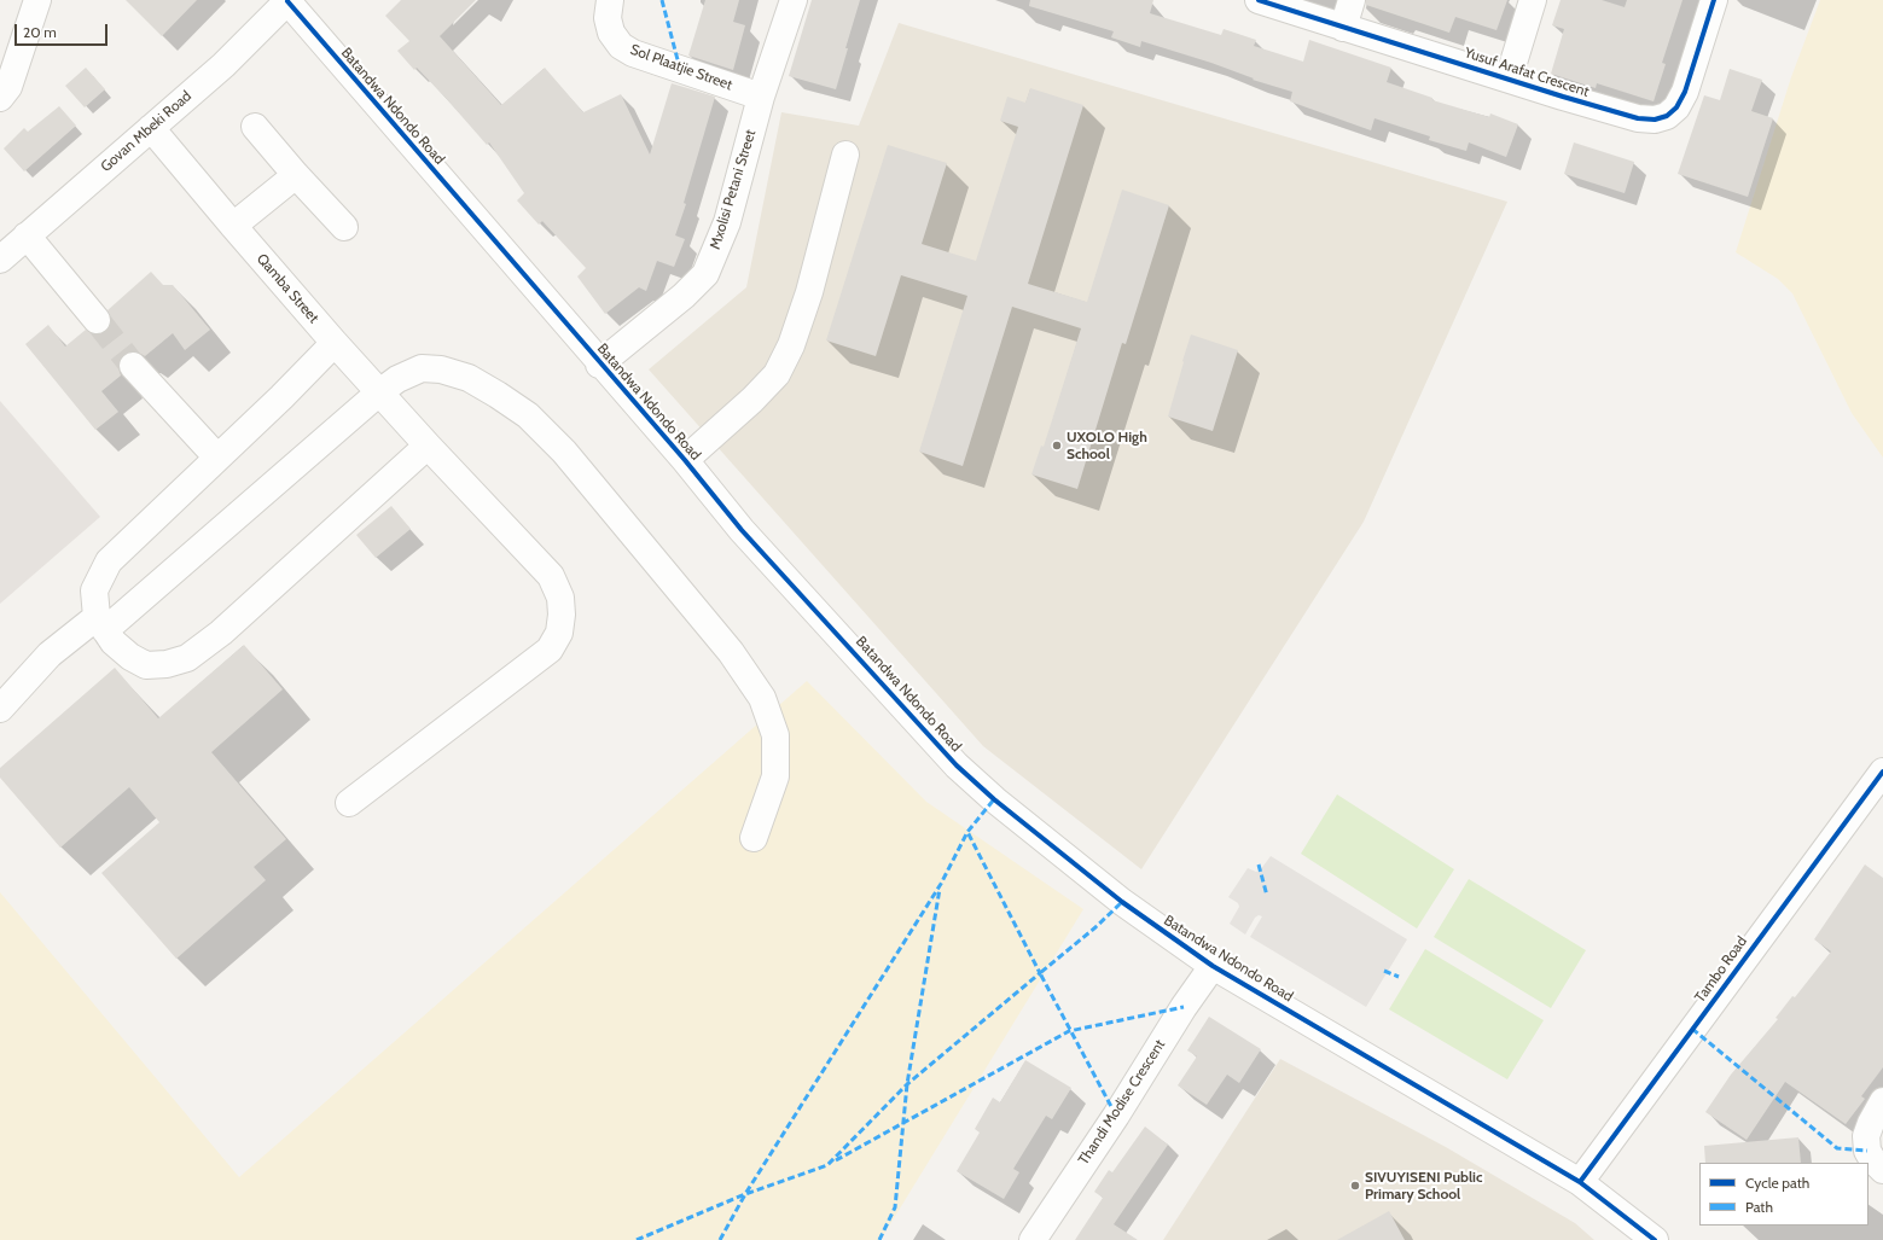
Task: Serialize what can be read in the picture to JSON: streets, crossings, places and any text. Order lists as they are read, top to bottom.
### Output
{
  "streets": {
    "street": [
      "Sol Plaatjie Street",
      "Yusuf Arafat Crescent",
      "Batandwa Ndondo Road",
      "Govan Mbeki Road",
      "Mxolisi Petani Street",
      "Qamba Street",
      "Tambo Road",
      "Thandi Modise Crescent"
    ]
  },
  "crossings": [
    ["Sol Plaatjie Street", "Mxolisi Petani Street"],
    ["Batandwa Ndondo Road", "Govan Mbeki Road"],
    ["Batandwa Ndondo Road", "Mxolisi Petani Street"],
    ["Batandwa Ndondo Road", "Tambo Road"],
    ["Batandwa Ndondo Road", "Thandi Modise Crescent"],
    ["Govan Mbeki Road", "Qamba Street"]
  ],
  "places": ["UXOLO High School", "SIVUYISENI Public Primary School"],
  "legend": ["Cycle path", "Path"],
  "scale_bar": "20 m"
}
